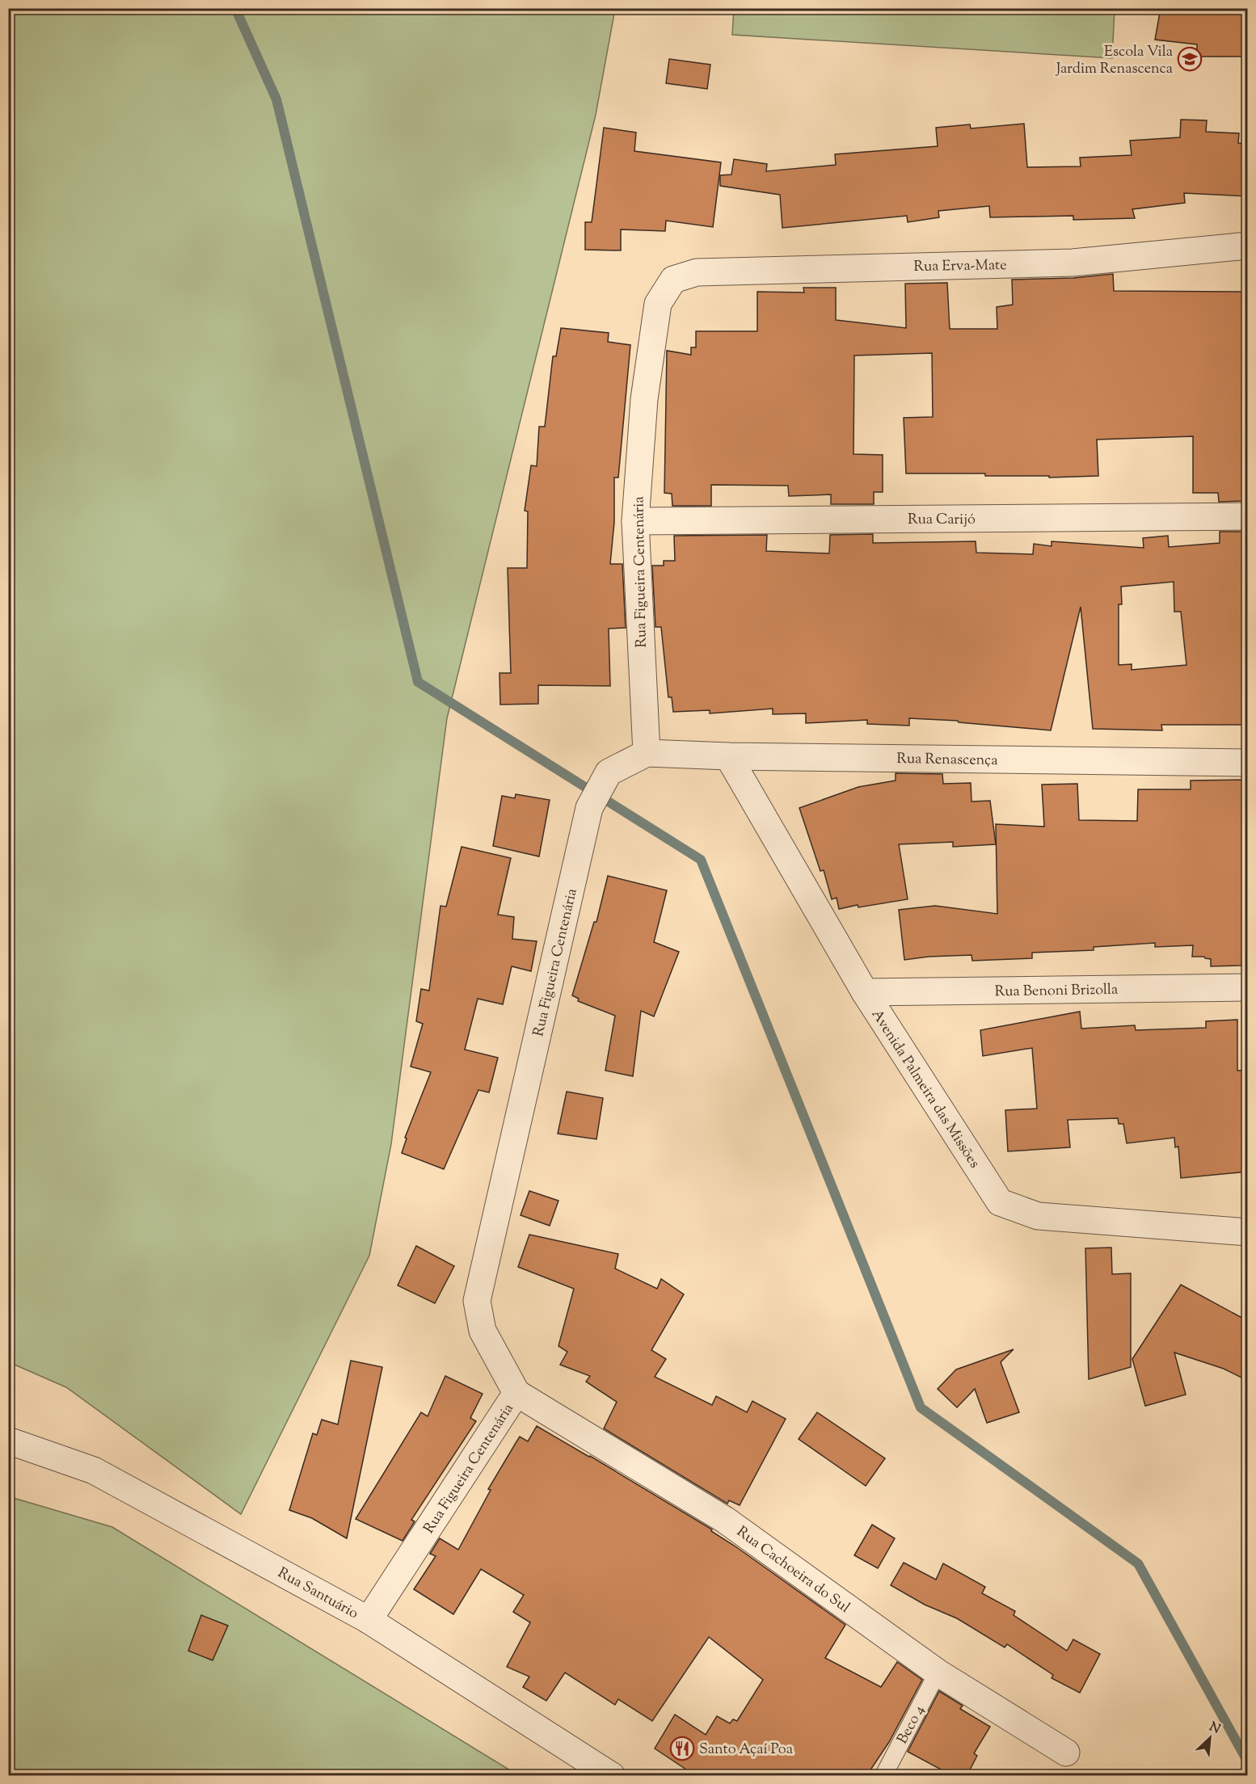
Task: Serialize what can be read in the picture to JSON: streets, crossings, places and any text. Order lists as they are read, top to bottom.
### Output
{
  "streets": {
    "street": [
      "Rua Erva-Mate",
      "Rua Carijó",
      "Rua Figueira Centenária",
      "Rua Renascença",
      "Rua Benoni Brizolla",
      "Avenida Palmeira das Missões",
      "Rua Cachoeira do Sul",
      "Rua Santuário"
    ],
    "lane": ["Beco 4"]
  },
  "crossings": [
    ["Rua Erva-Mate", "Rua Figueira Centenária"],
    ["Rua Carijó", "Rua Figueira Centenária"],
    ["Rua Figueira Centenária", "Rua Renascença"],
    ["Rua Figueira Centenária", "Rua Cachoeira do Sul"],
    ["Rua Figueira Centenária", "Rua Santuário"],
    ["Rua Renascença", "Avenida Palmeira das Missões"],
    ["Rua Benoni Brizolla", "Avenida Palmeira das Missões"],
    ["Rua Cachoeira do Sul", "Beco 4"]
  ],
  "places": {
    "school or university": ["Escola Vila Jardim Renascenca"],
    "restaurant": ["Santo Açaí Poa"]
  },
  "north": "top right"
}
